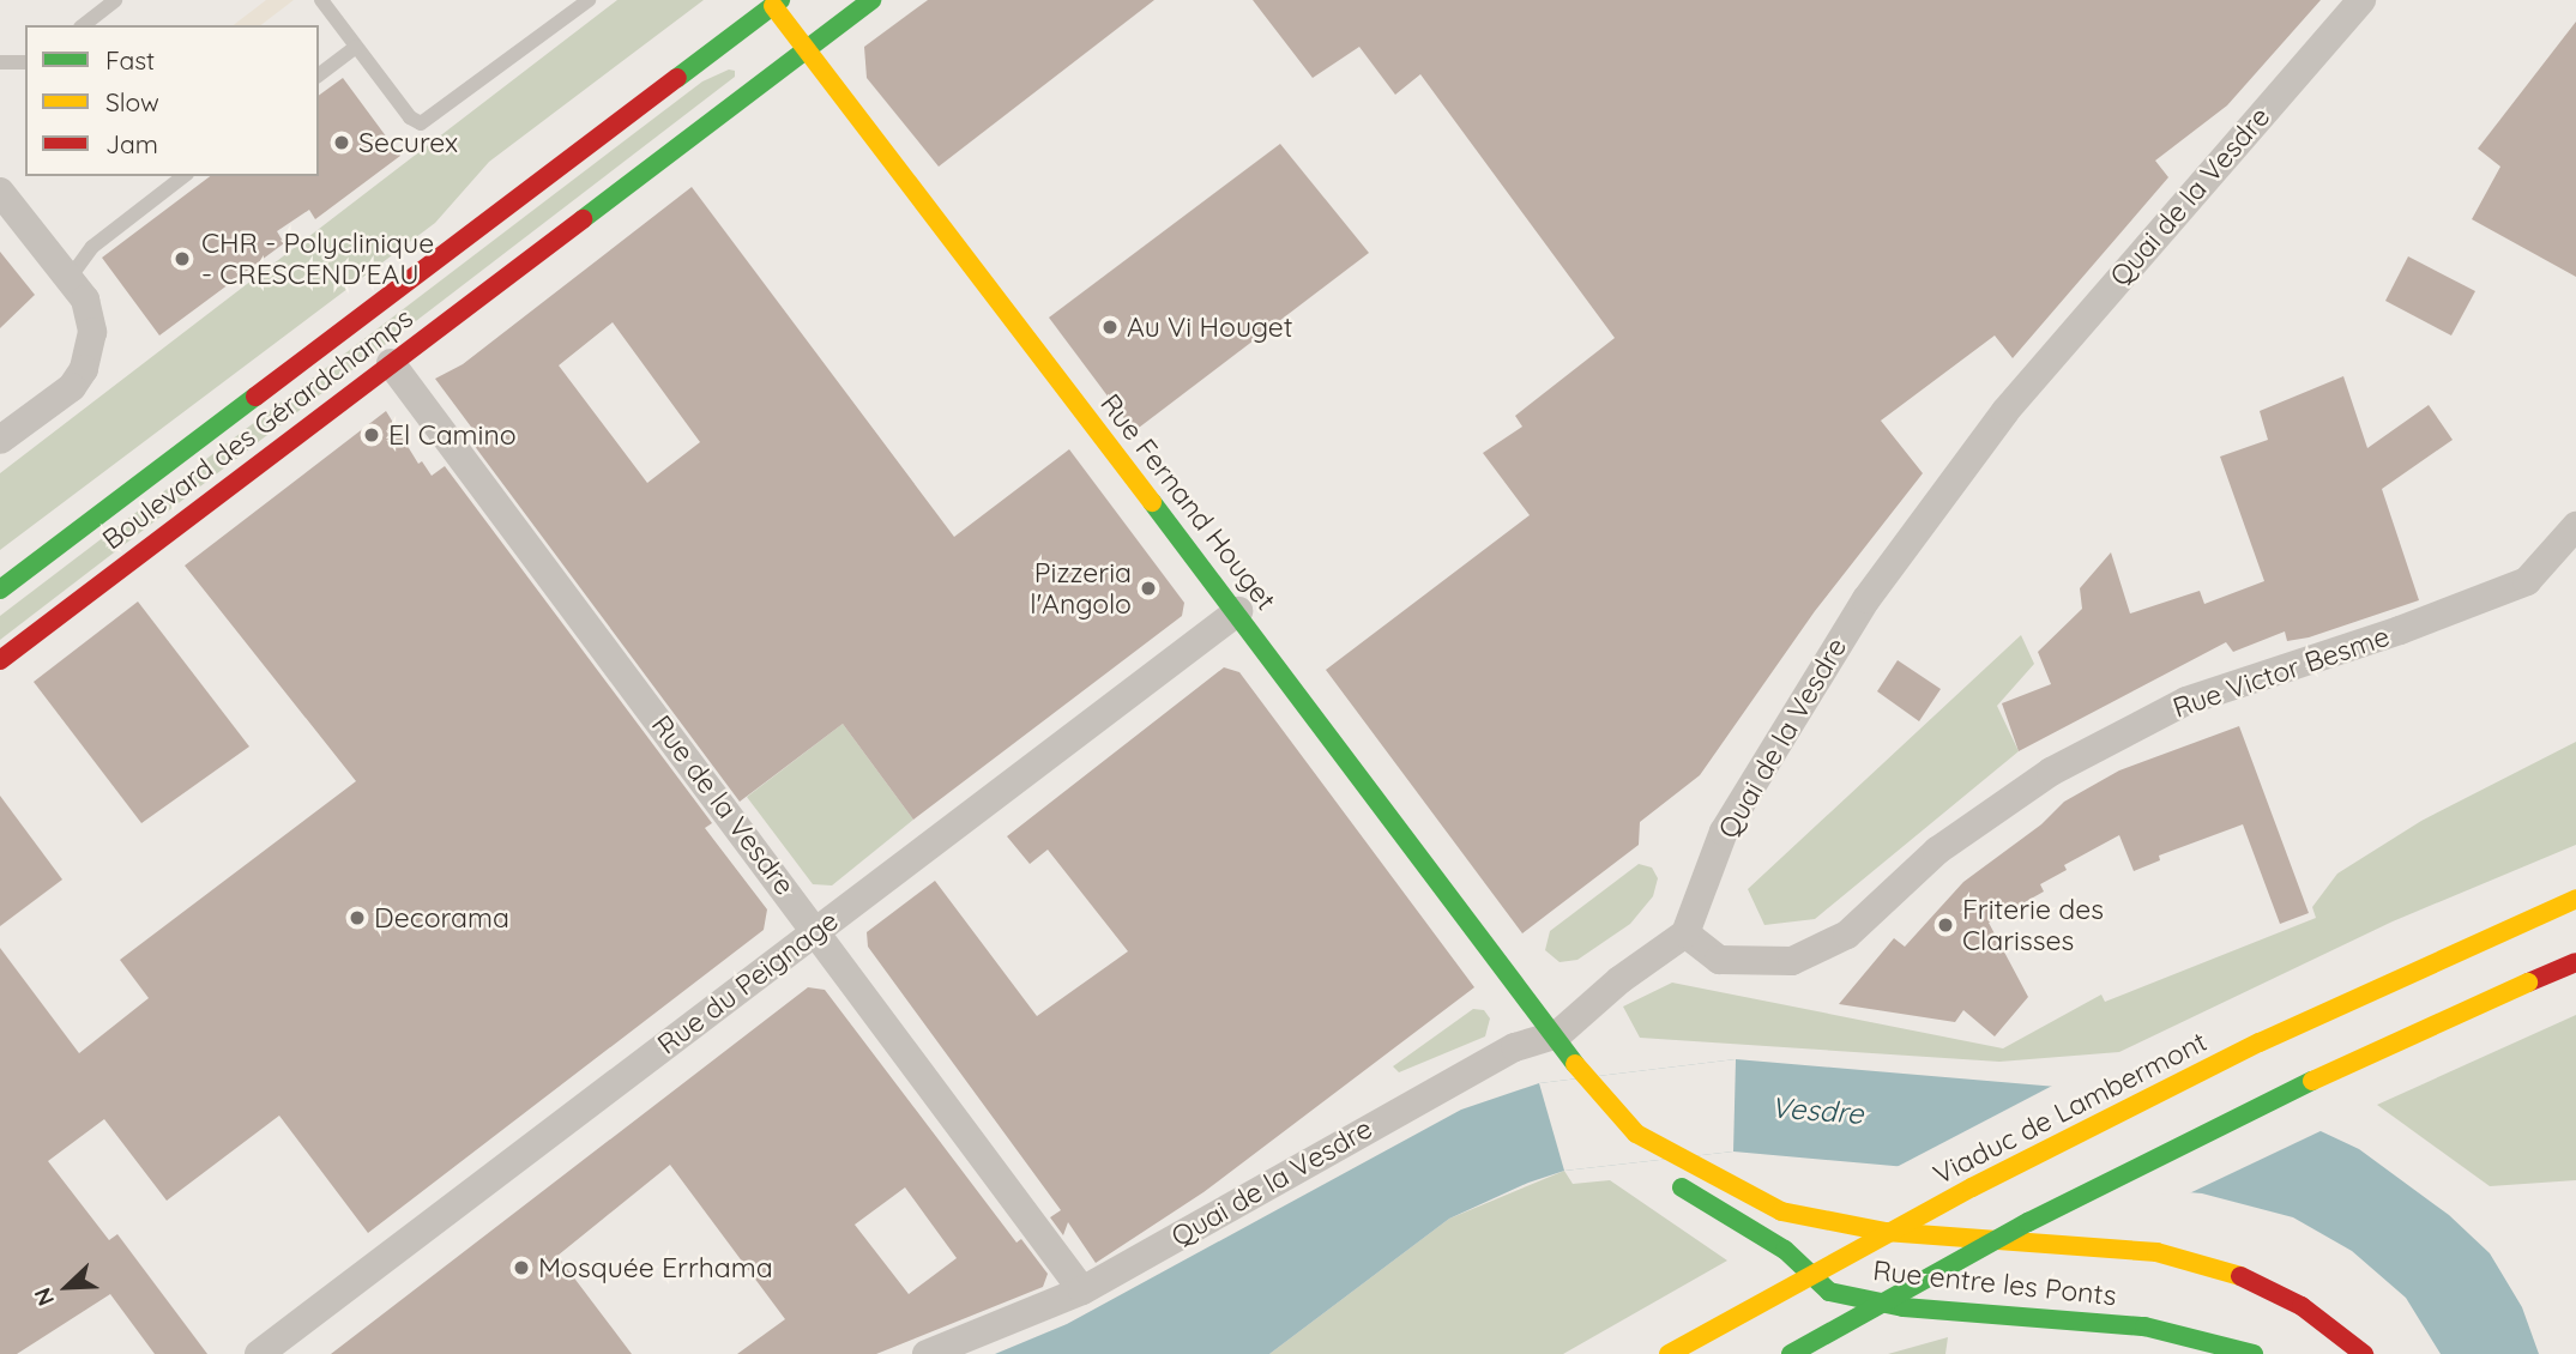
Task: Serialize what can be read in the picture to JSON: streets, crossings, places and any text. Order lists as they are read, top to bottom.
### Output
{
  "streets": {
    "main road": [
      "Boulevard des Gérardchamps",
      "Rue Fernand Houget",
      "Viaduc de Lambermont",
      "Rue entre les Ponts"
    ],
    "street": [
      "Quai de la Vesdre",
      "Rue Victor Besme",
      "Rue de la Vesdre",
      "Rue du Peignage"
    ]
  },
  "crossings": [
    ["Quai de la Vesdre", "Rue Fernand Houget"],
    ["Quai de la Vesdre", "Rue Victor Besme"],
    ["Quai de la Vesdre", "Rue de la Vesdre"],
    ["Quai de la Vesdre", "Rue entre les Ponts"],
    ["Boulevard des Gérardchamps", "Rue Fernand Houget"],
    ["Boulevard des Gérardchamps", "Rue de la Vesdre"],
    ["Rue Fernand Houget", "Rue du Peignage"],
    ["Rue Fernand Houget", "Rue entre les Ponts"],
    ["Rue de la Vesdre", "Rue du Peignage"]
  ],
  "water": ["Vesdre"],
  "places": [
    "Securex",
    "CHR - Polyclinique - CRESCEND'EAU",
    "Au Vi Houget",
    "El Camino",
    "Pizzeria l'Angolo",
    "Decorama",
    "Friterie des Clarisses",
    "Mosquée Errhama"
  ],
  "legend": ["Fast", "Slow", "Jam"],
  "north": "bottom left"
}
